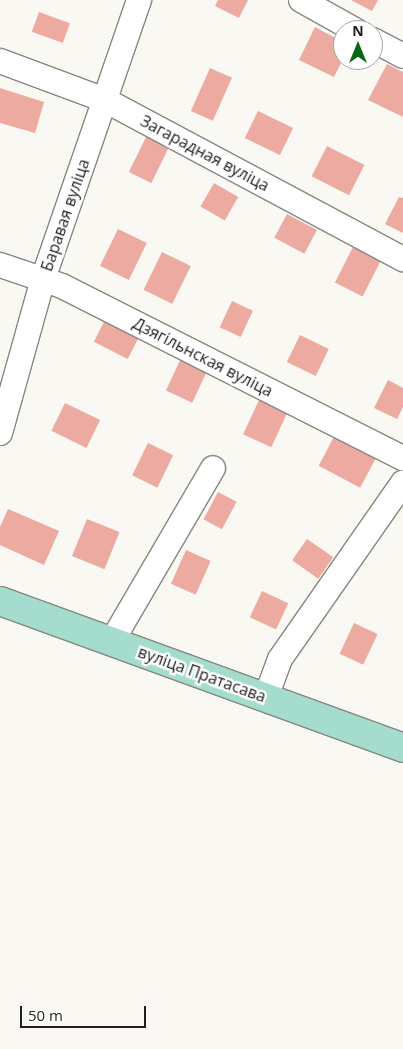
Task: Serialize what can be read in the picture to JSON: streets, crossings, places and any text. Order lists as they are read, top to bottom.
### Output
{
  "streets": {
    "main road": ["вуліца Пратасава"],
    "street": ["Загарадная вуліца", "Баравая вуліца", "Дзягільнская вуліца"]
  },
  "crossings": [
    ["Загарадная вуліца", "Баравая вуліца"],
    ["Баравая вуліца", "Дзягільнская вуліца"]
  ],
  "scale_bar": "50 m",
  "north": "top"
}
